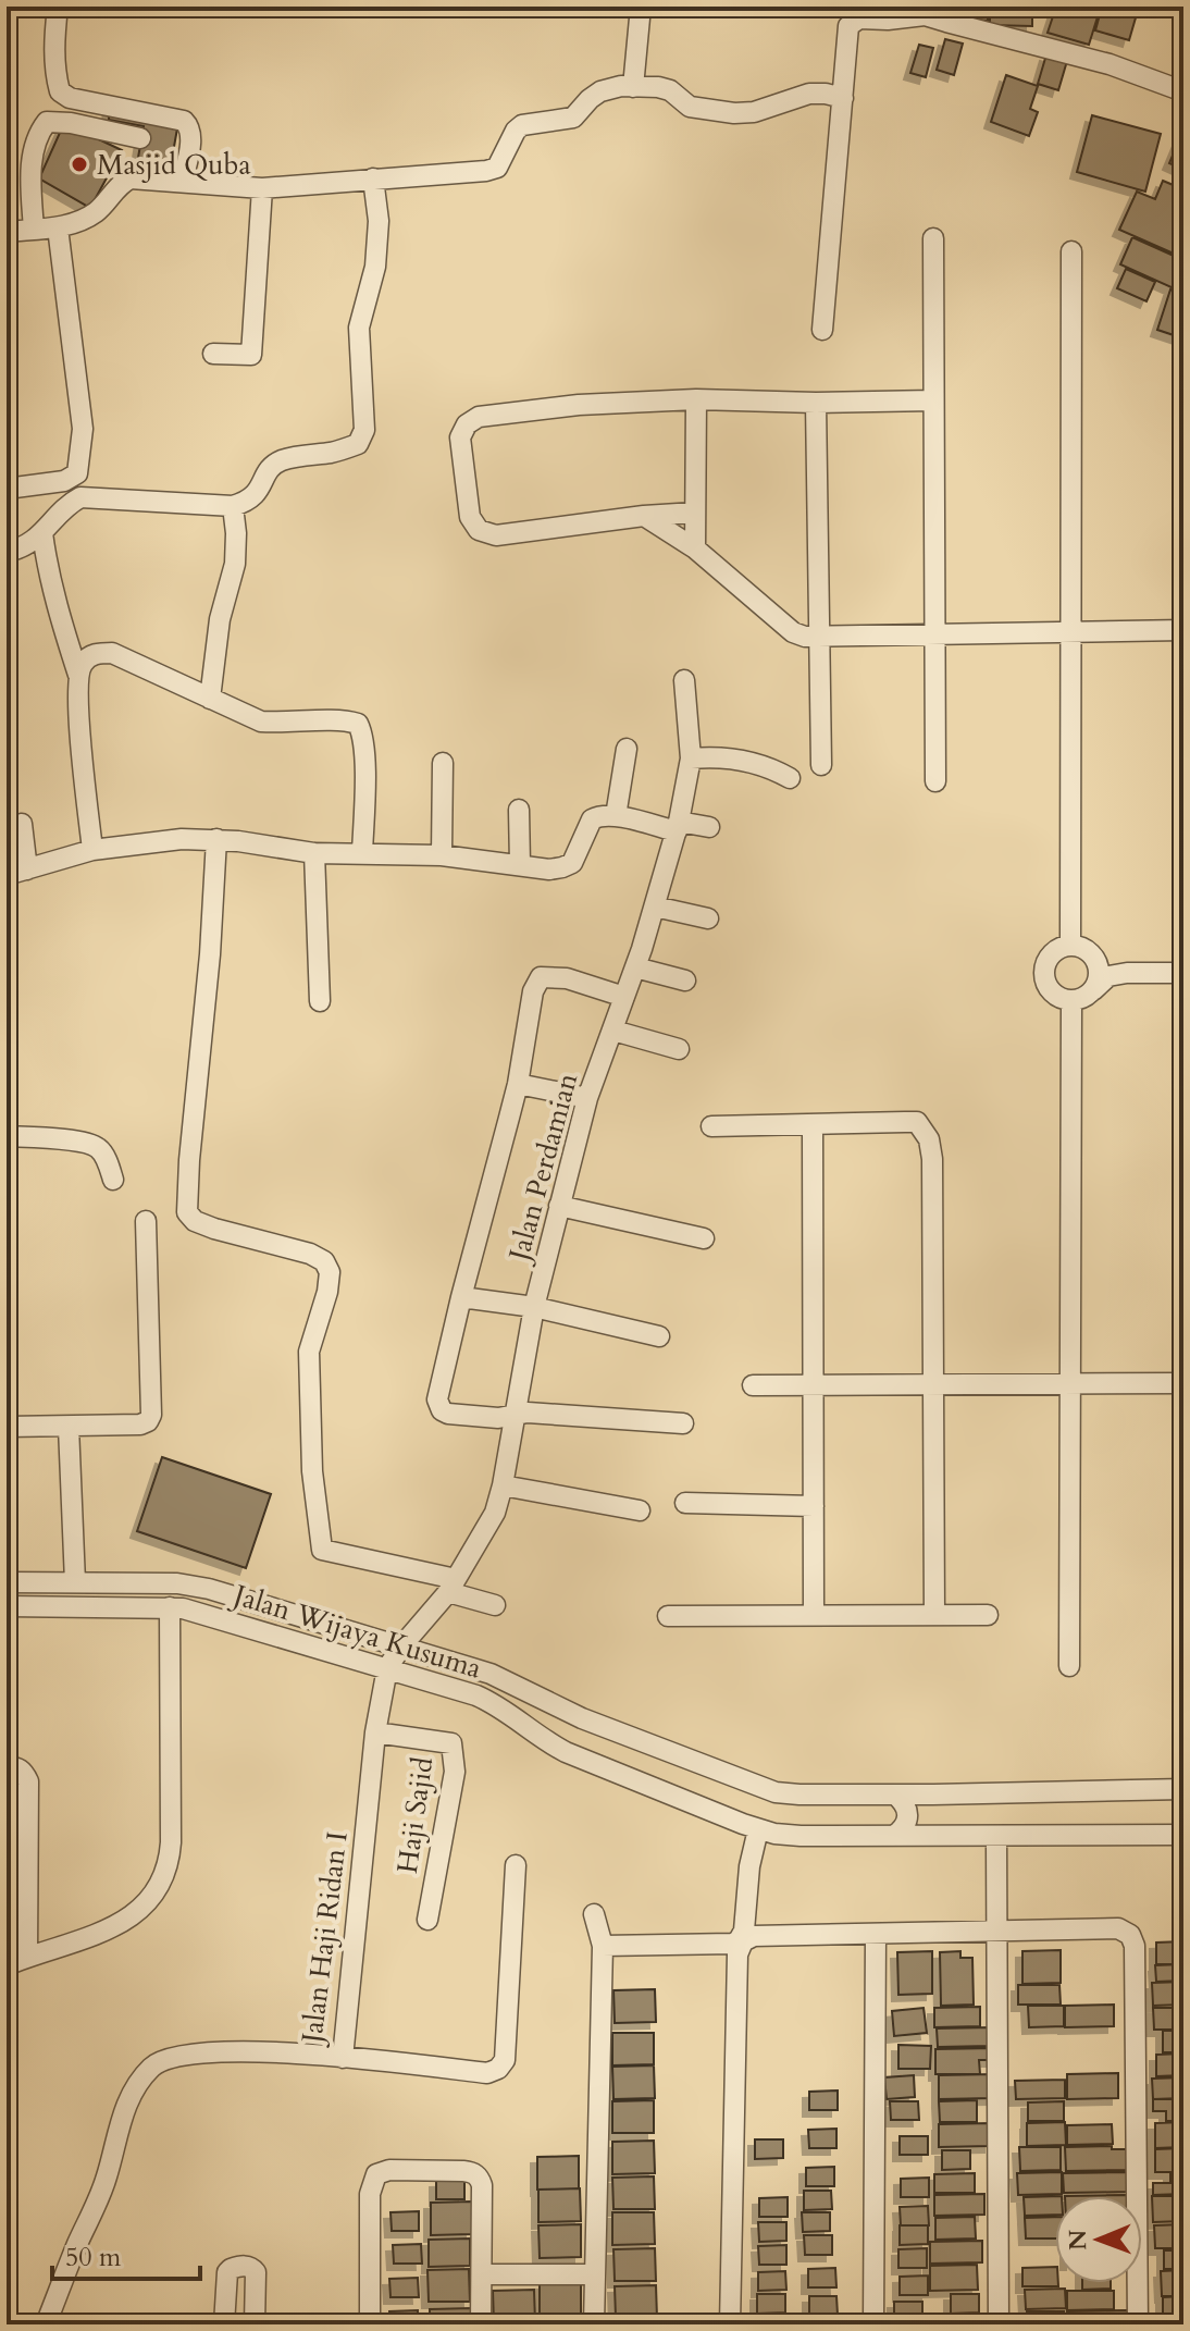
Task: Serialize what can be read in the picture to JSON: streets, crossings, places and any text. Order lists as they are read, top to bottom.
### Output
{
  "streets": {
    "street": [
      "Jalan Perdamian",
      "Jalan Wijaya Kusuma",
      "Haji Sajid",
      "Jalan Haji Ridan I"
    ]
  },
  "crossings": [
    ["Jalan Perdamian", "Jalan Wijaya Kusuma"],
    ["Jalan Perdamian", "Jalan Haji Ridan I"],
    ["Jalan Wijaya Kusuma", "Jalan Haji Ridan I"],
    ["Haji Sajid", "Jalan Haji Ridan I"]
  ],
  "places": ["Masjid Quba"],
  "scale_bar": "50 m",
  "north": "left"
}
